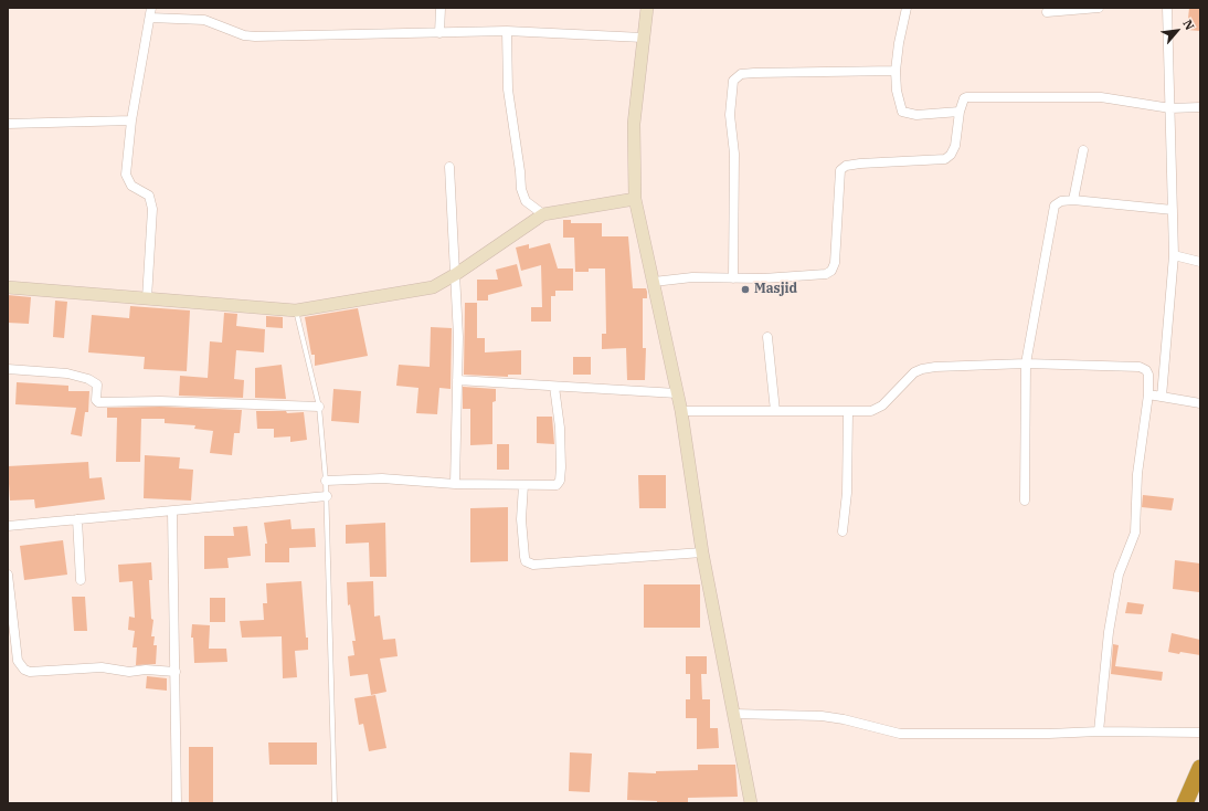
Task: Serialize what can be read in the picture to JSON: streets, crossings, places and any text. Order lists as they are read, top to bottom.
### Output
{
  "places": ["Masjid"],
  "north": "top right"
}
